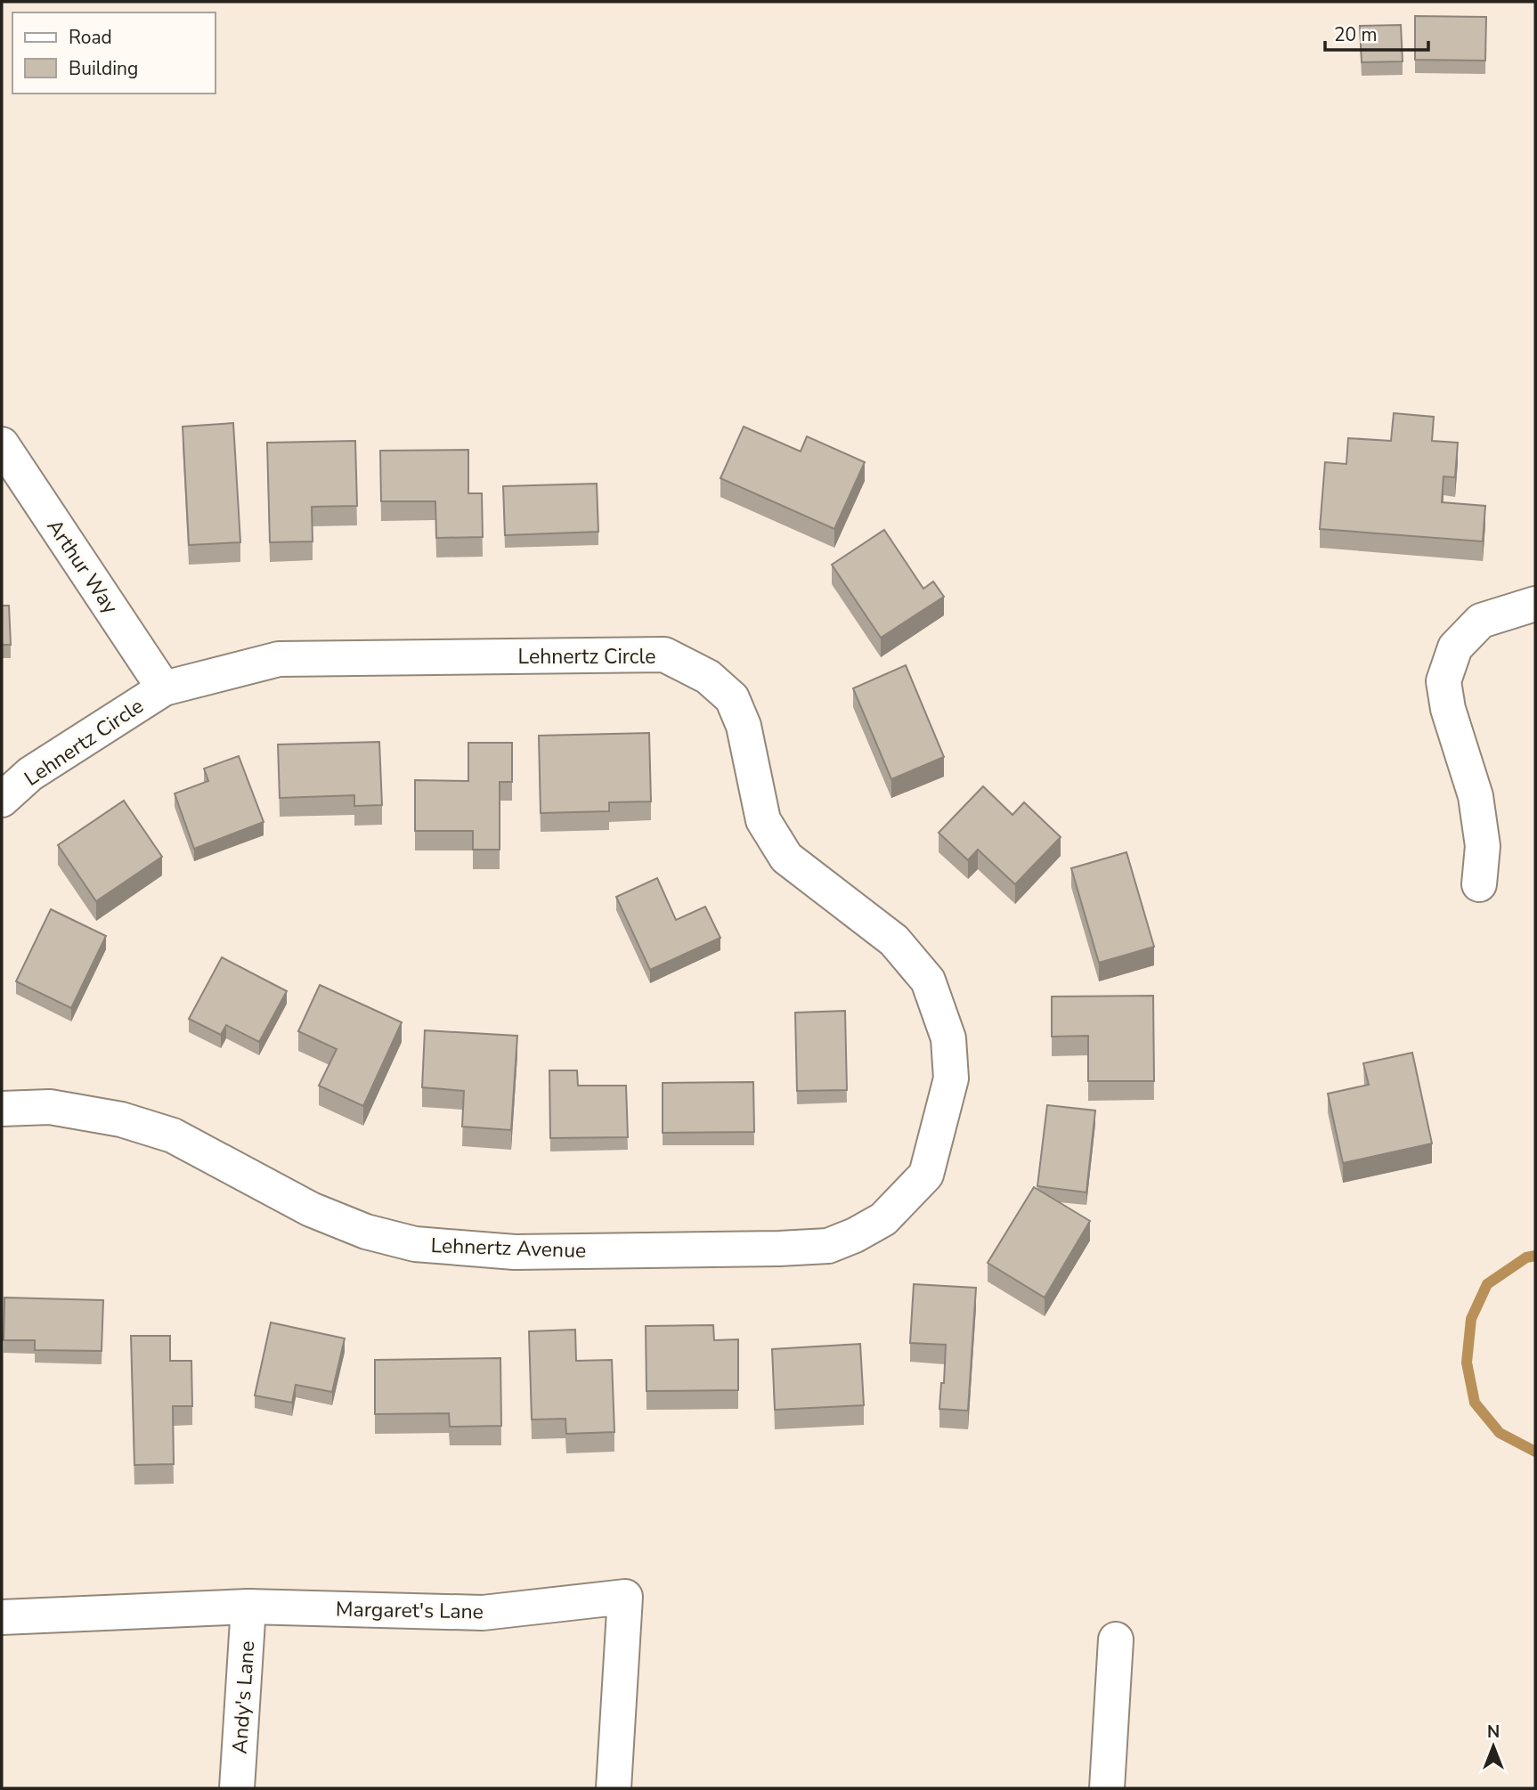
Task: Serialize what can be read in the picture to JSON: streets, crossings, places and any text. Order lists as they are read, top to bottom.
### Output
{
  "streets": {
    "street": [
      "Arthur Way",
      "Lehnertz Circle",
      "Lehnertz Avenue",
      "Margaret's Lane",
      "Andy's Lane"
    ]
  },
  "crossings": [
    ["Arthur Way", "Lehnertz Circle"],
    ["Lehnertz Circle", "Lehnertz Avenue"],
    ["Margaret's Lane", "Andy's Lane"]
  ],
  "legend": ["Road", "Building"],
  "scale_bar": "20 m",
  "north": "top"
}
